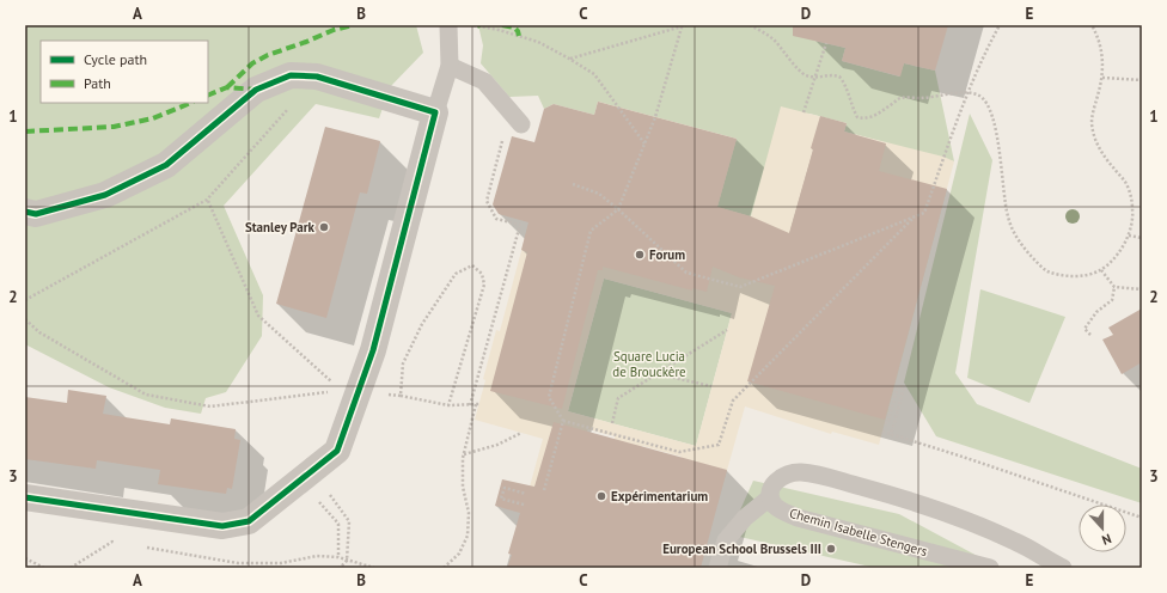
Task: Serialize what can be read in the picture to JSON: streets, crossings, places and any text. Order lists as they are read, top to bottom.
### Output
{
  "streets": {
    "lane": ["Chemin Isabelle Stengers"]
  },
  "parks": ["Square Lucia de Brouckère"],
  "places": [
    "Stanley Park",
    "Forum",
    "Expérimentarium",
    "European School Brussels III"
  ],
  "legend": ["Cycle path", "Path"],
  "north": "bottom",
  "grid": {
    "columns": [
      "A",
      "B",
      "C",
      "D",
      "E"
    ],
    "rows": ["1", "2", "3"]
  }
}
